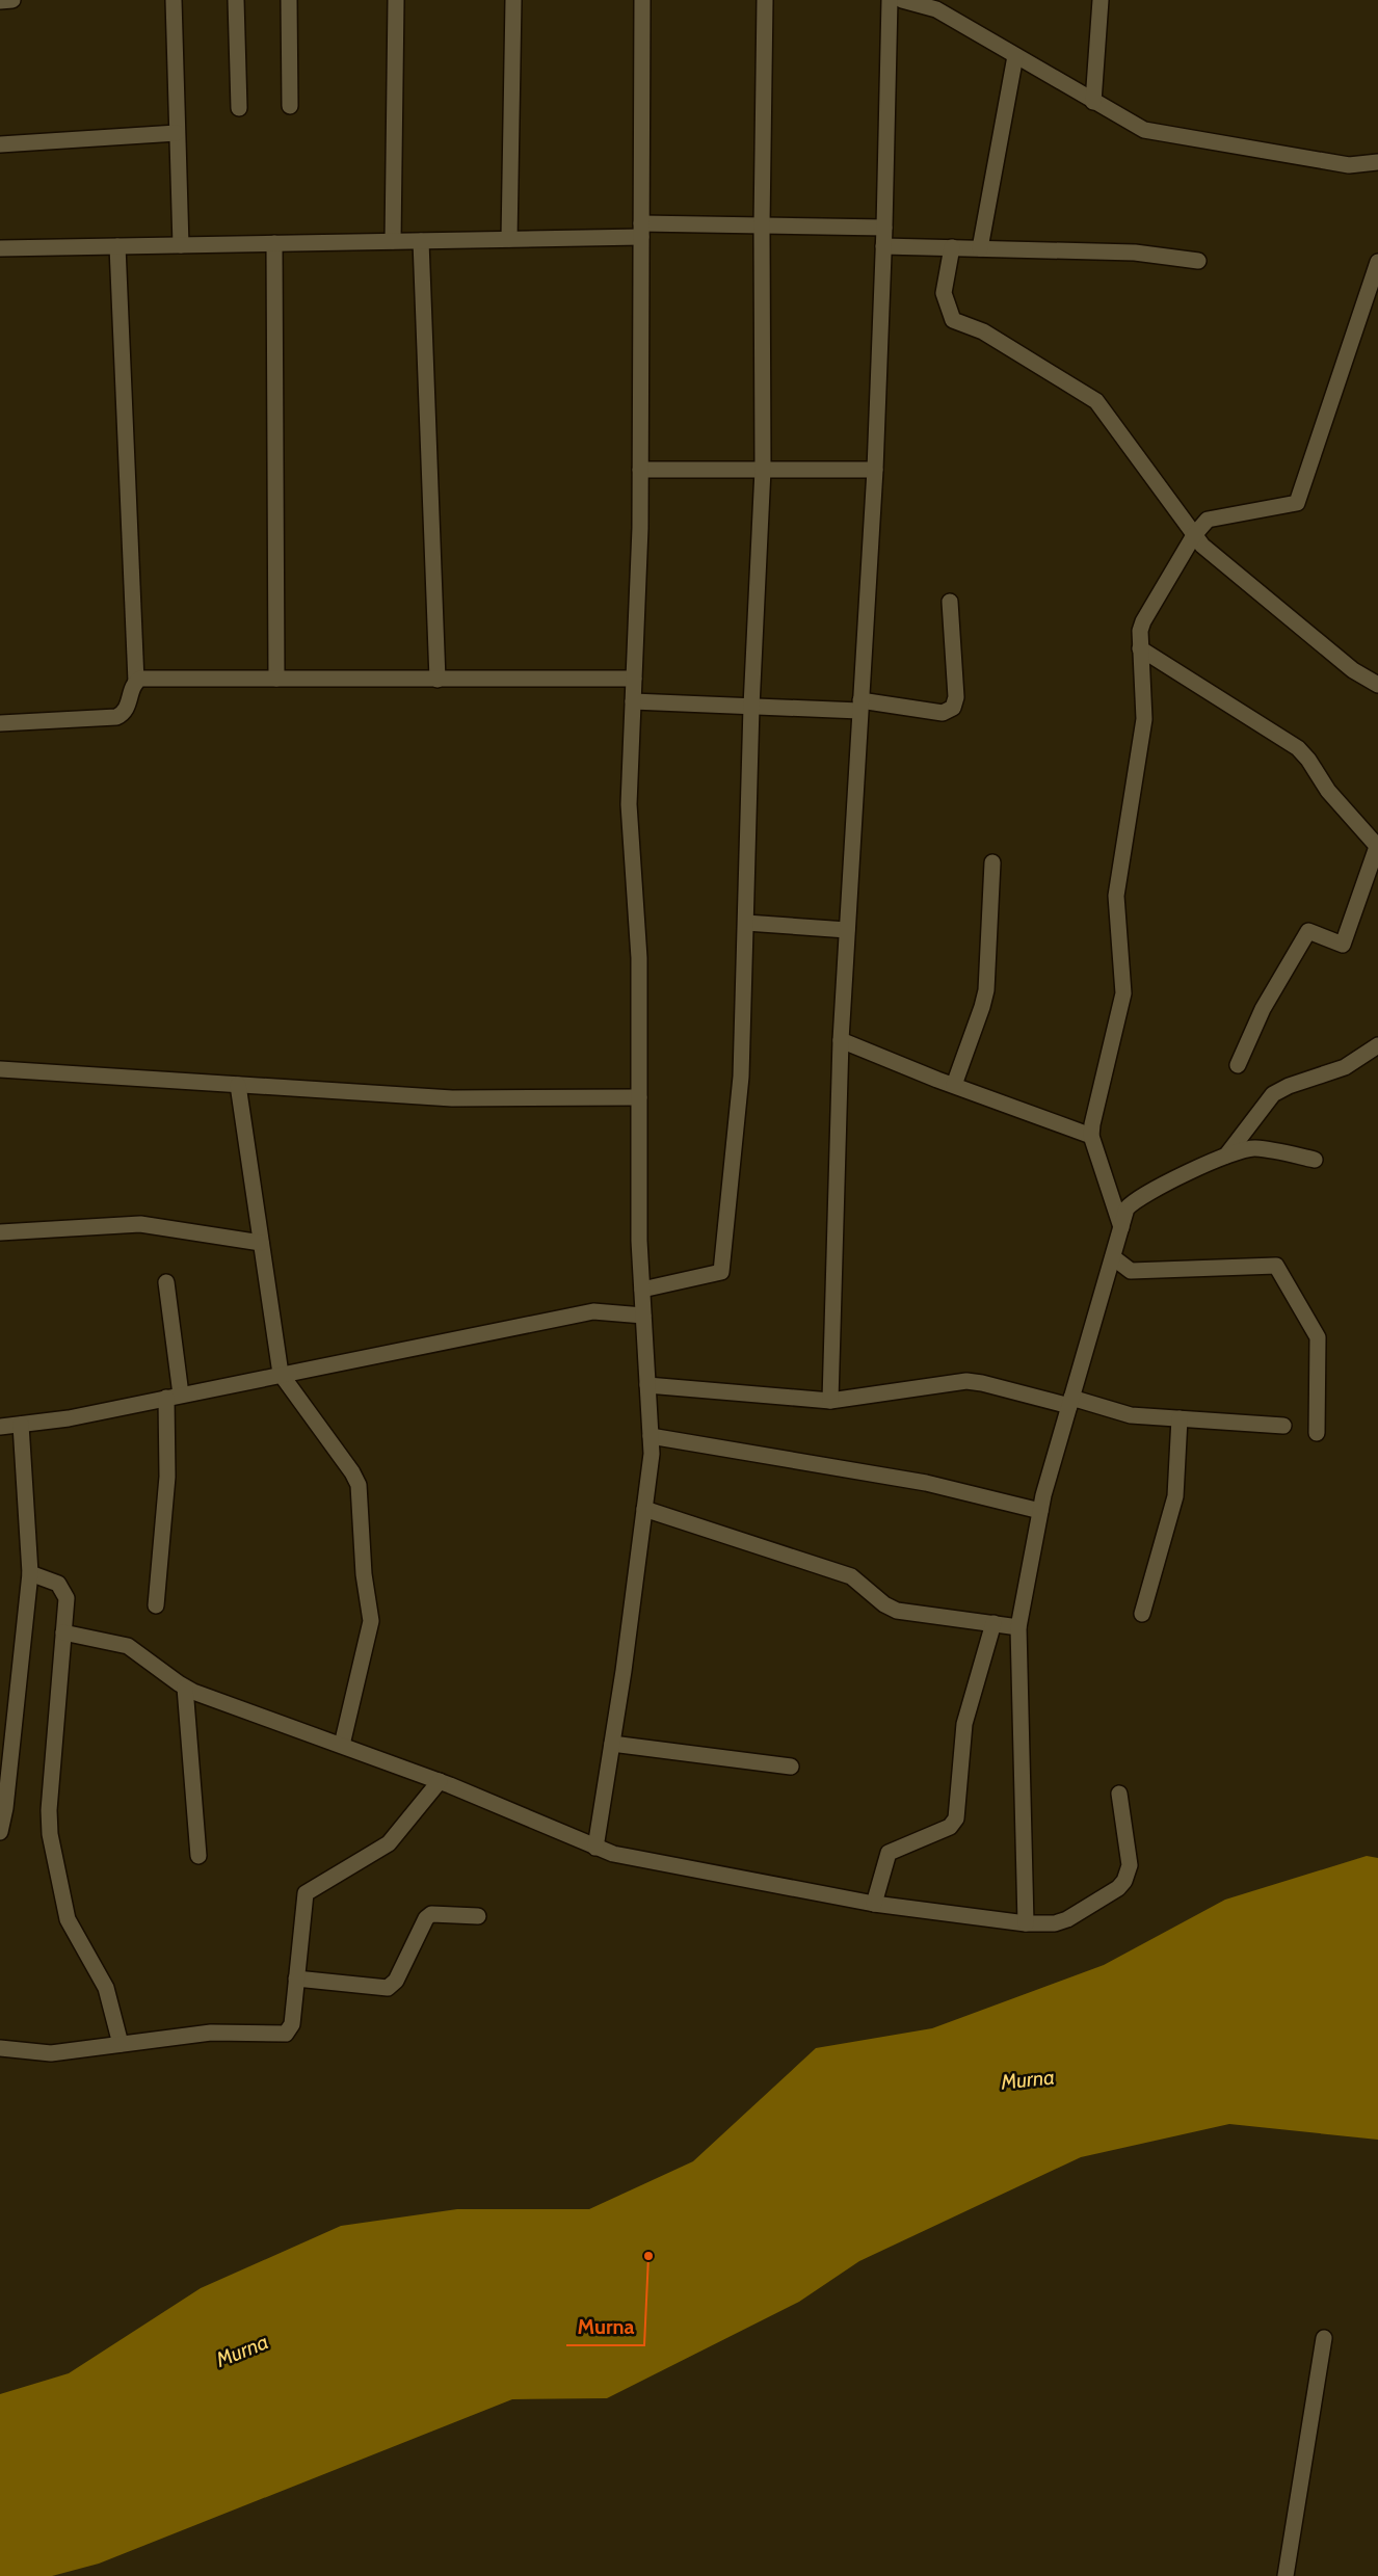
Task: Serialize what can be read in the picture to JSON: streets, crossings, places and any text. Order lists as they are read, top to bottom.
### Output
{
  "water": ["Murna"],
  "places": ["Murna"]
}
